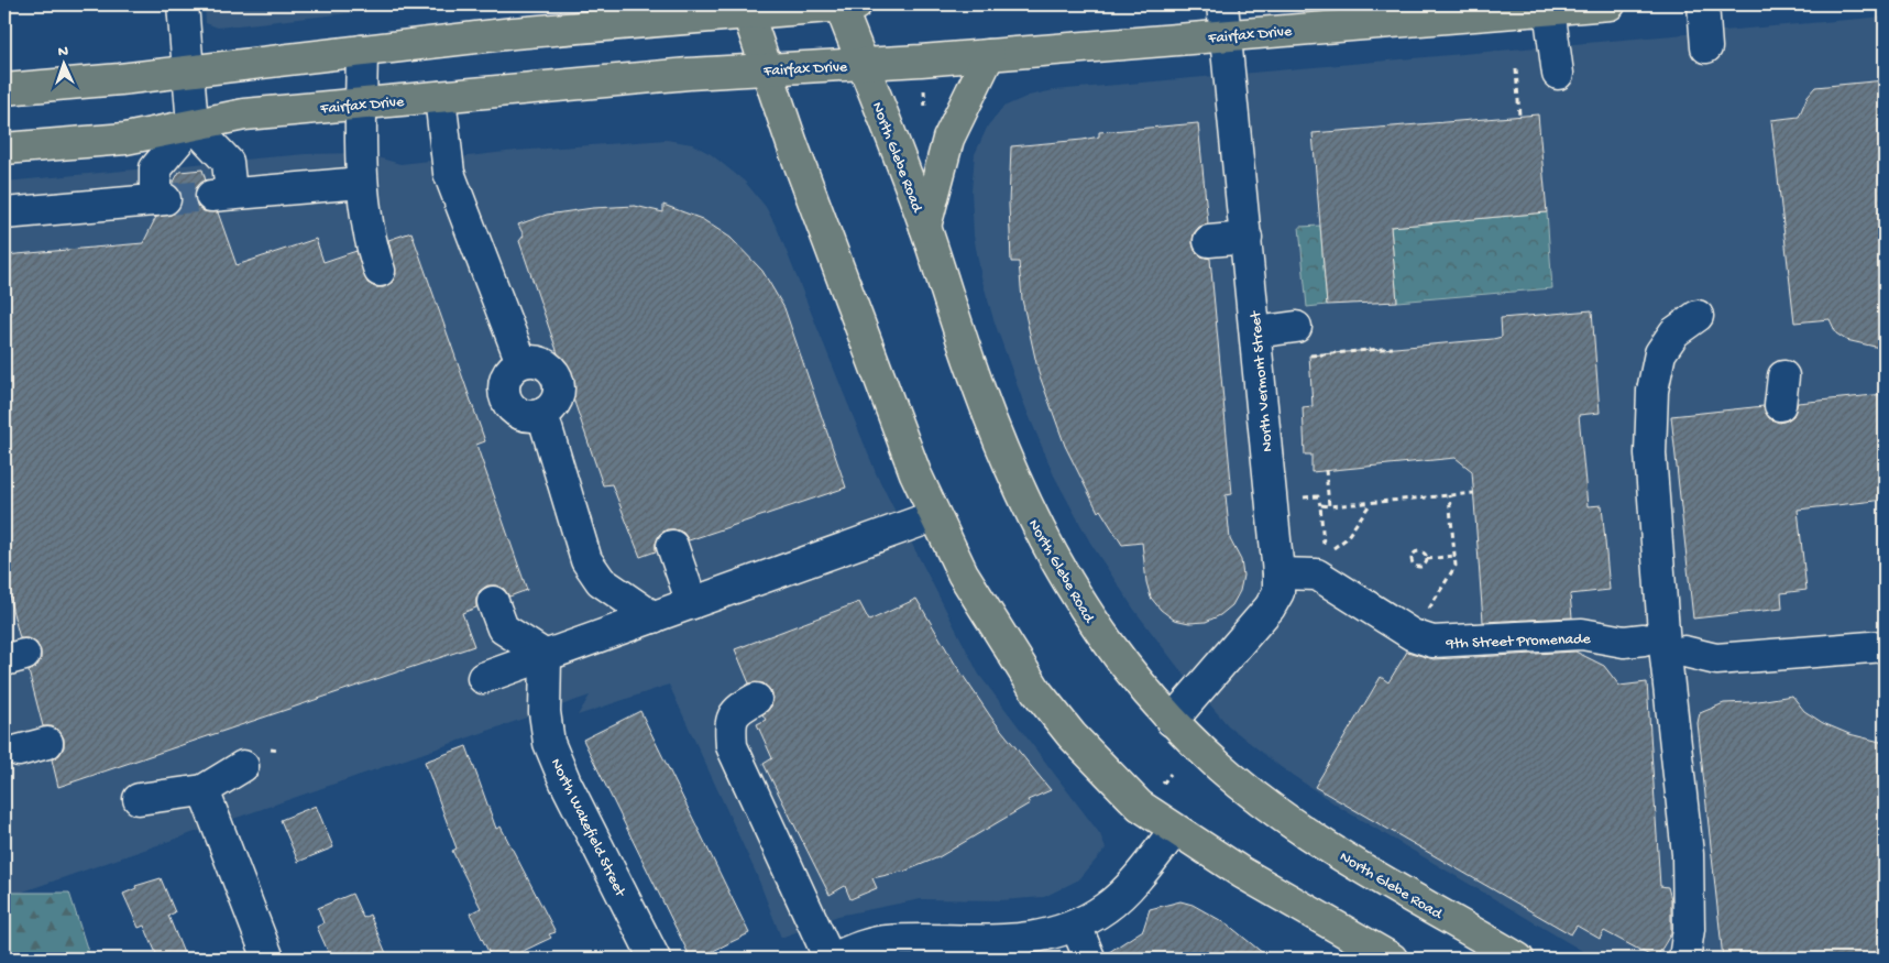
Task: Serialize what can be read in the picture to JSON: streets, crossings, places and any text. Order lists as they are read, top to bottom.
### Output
{
  "streets": {
    "main road": ["Fairfax Drive", "North Glebe Road"],
    "street": ["North Vermont Street", "9th Street Promenade", "North Wakefield Street"]
  },
  "crossings": [
    ["Fairfax Drive", "North Glebe Road"],
    ["Fairfax Drive", "North Vermont Street"],
    ["North Glebe Road", "North Vermont Street"]
  ],
  "north": "top"
}
